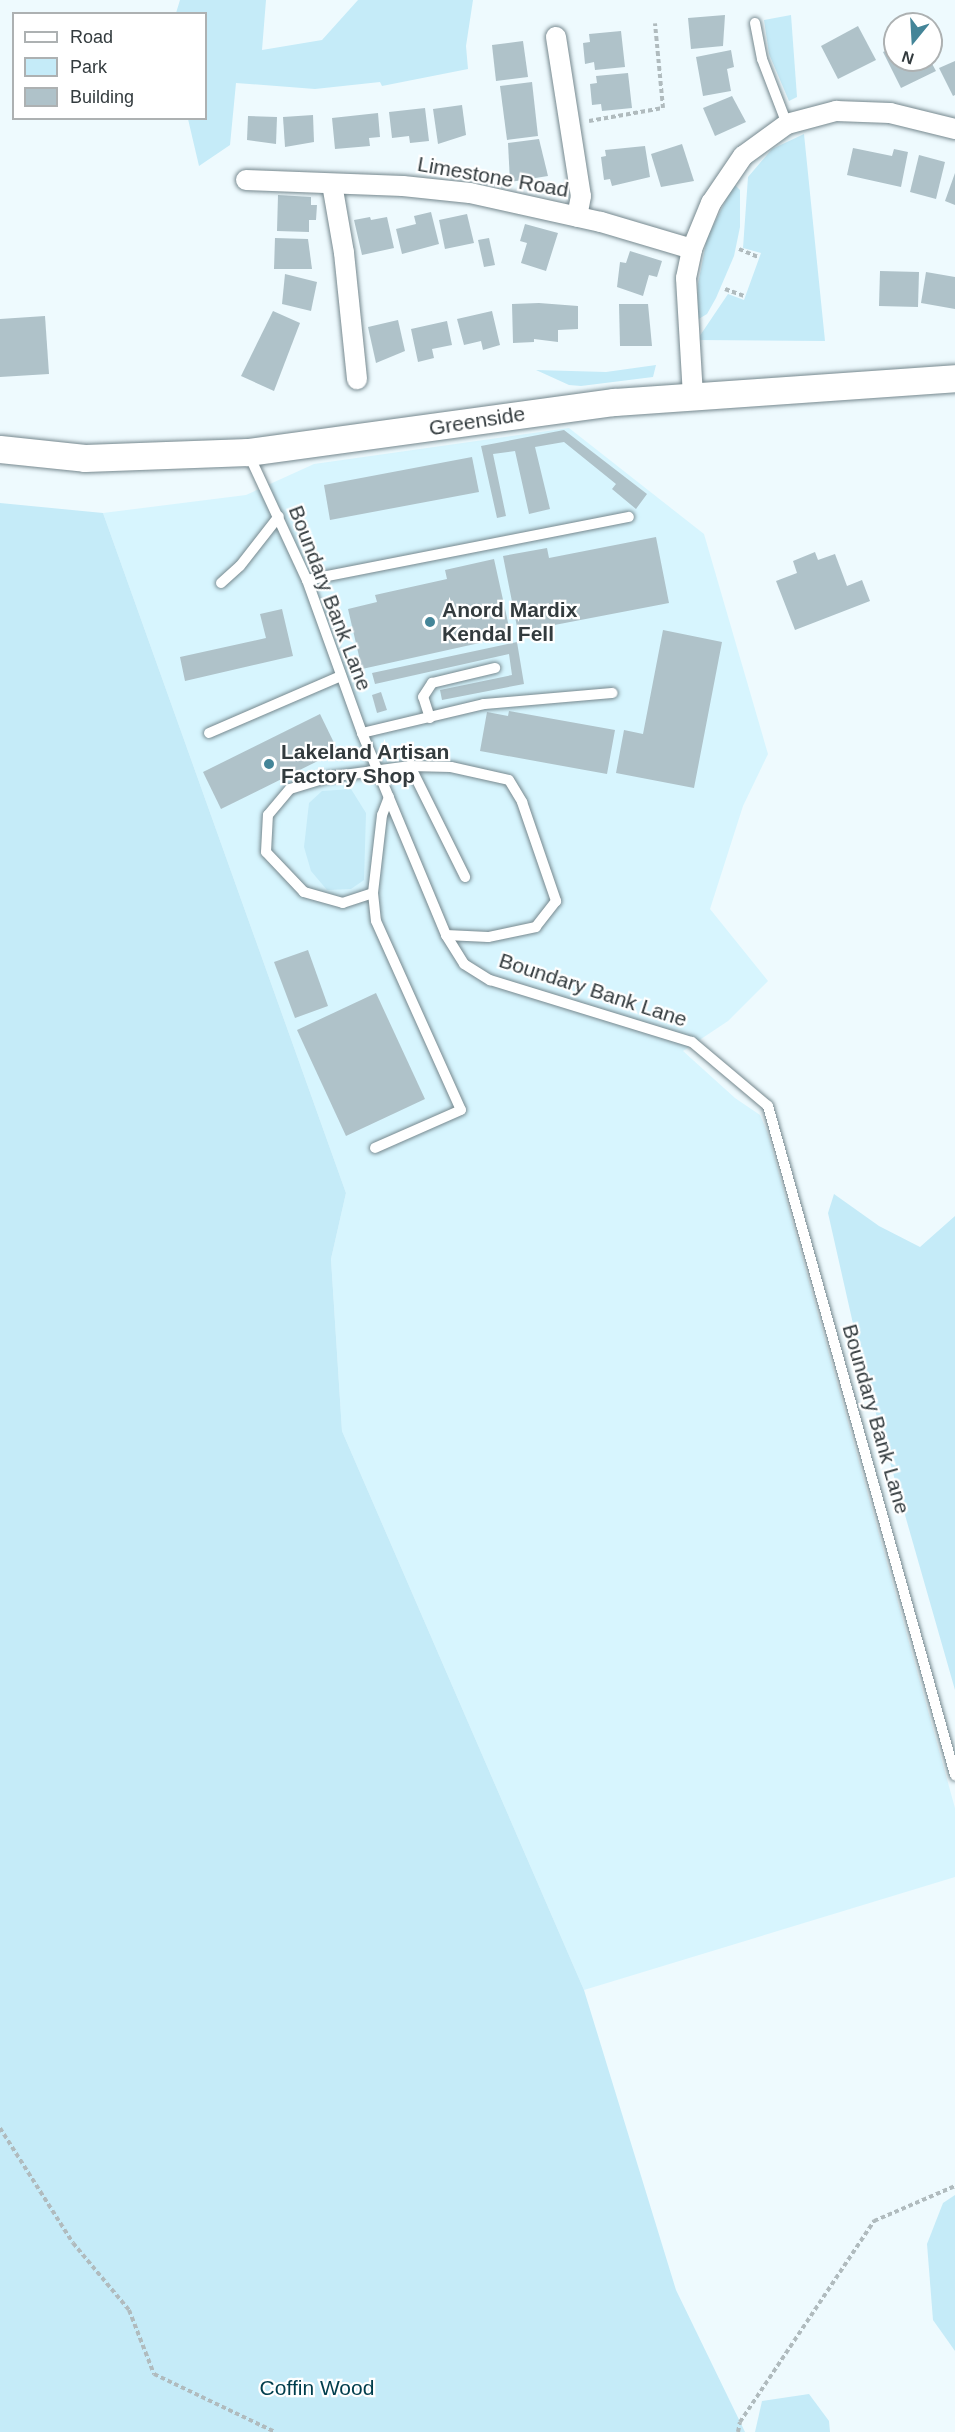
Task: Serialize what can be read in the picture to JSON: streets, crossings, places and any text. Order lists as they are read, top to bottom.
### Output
{
  "streets": {
    "street": ["Limestone Road", "Greenside"],
    "lane": ["Boundary Bank Lane"]
  },
  "crossings": [
    ["Greenside", "Boundary Bank Lane"]
  ],
  "parks": ["Coffin Wood"],
  "places": ["Anord Mardix Kendal Fell", "Lakeland Artisan Factory Shop"],
  "legend": ["Road", "Park", "Building"],
  "north": "bottom"
}
